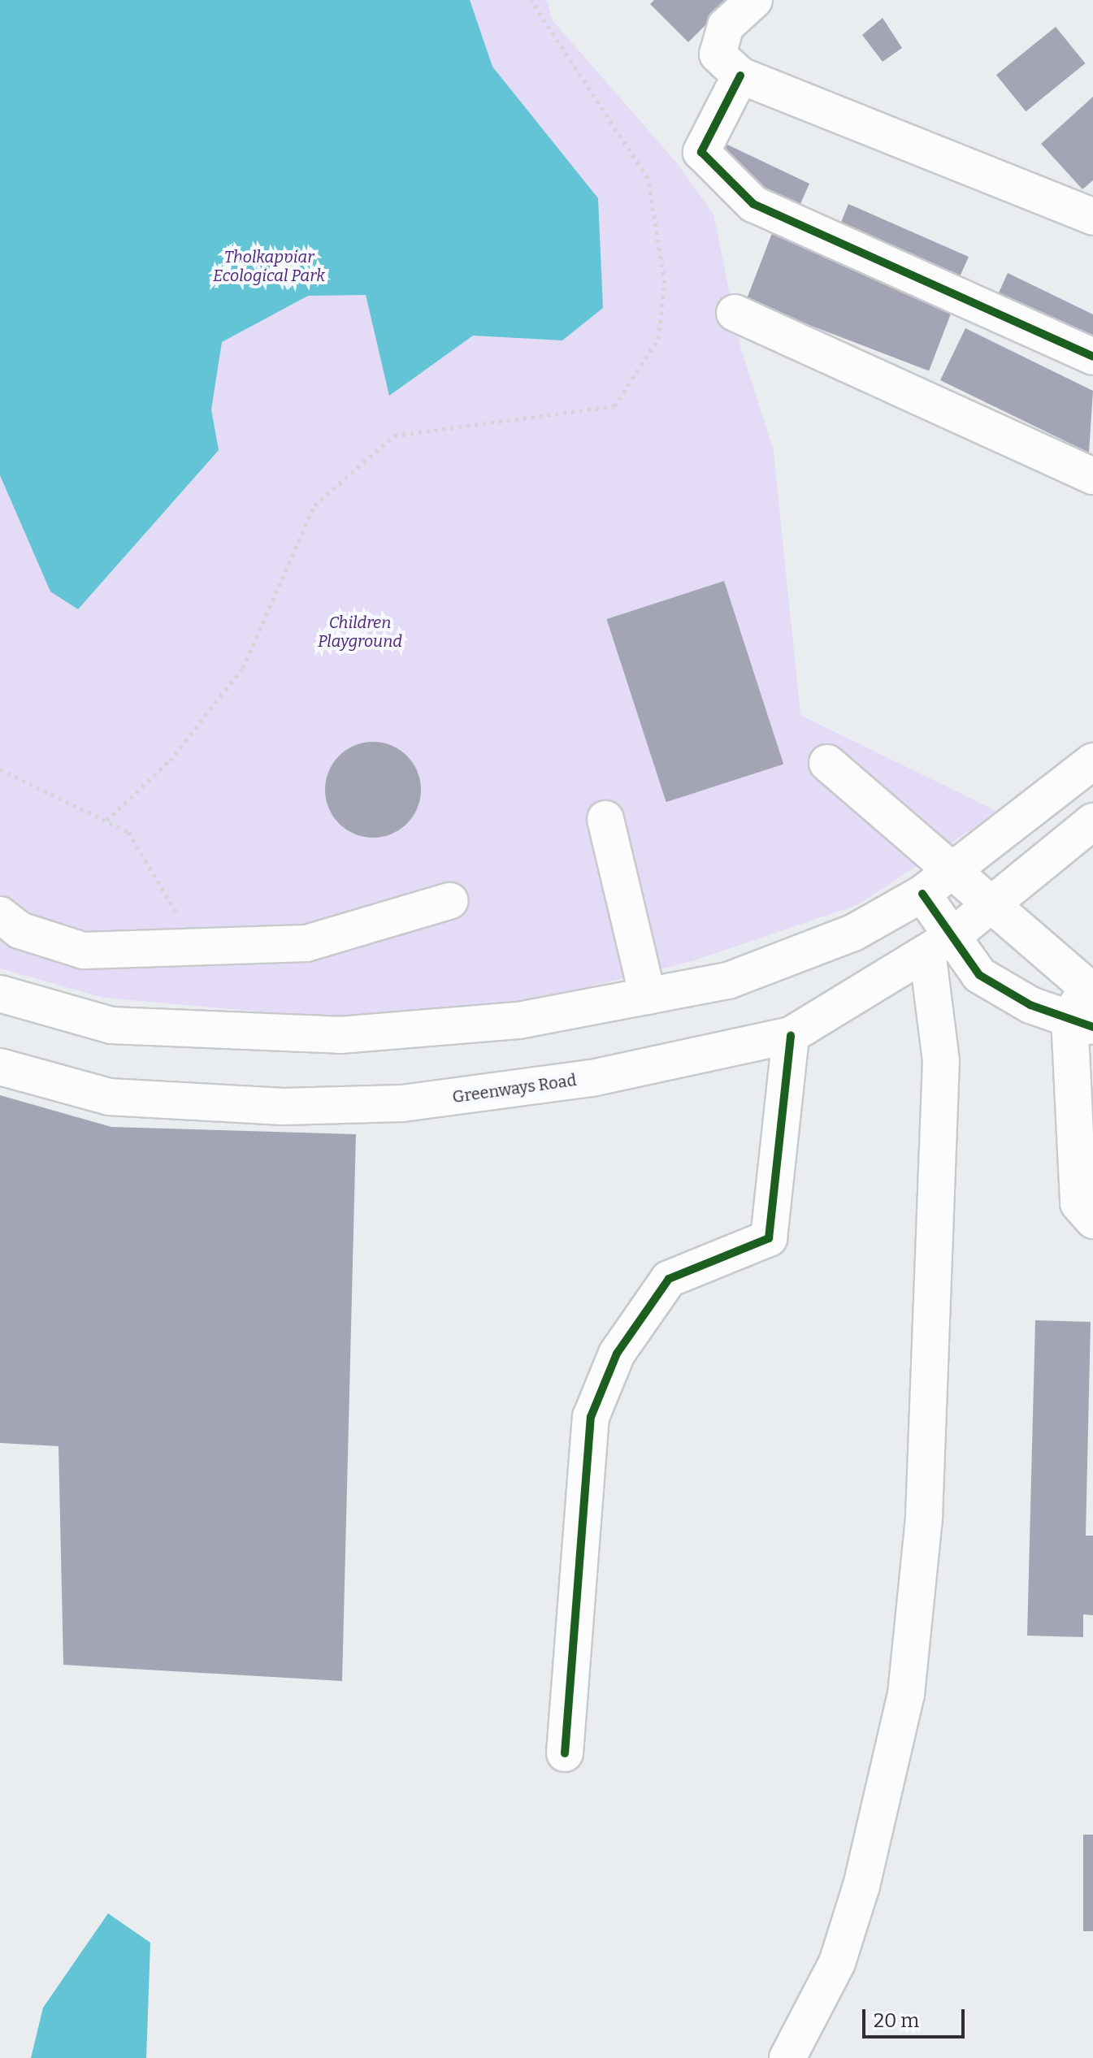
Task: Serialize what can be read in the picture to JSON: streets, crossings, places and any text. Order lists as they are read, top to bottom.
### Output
{
  "streets": {
    "street": ["Greenways Road"]
  },
  "parks": ["Tholkappiar Ecological Park", "Children Playground"],
  "scale_bar": "20 m"
}
